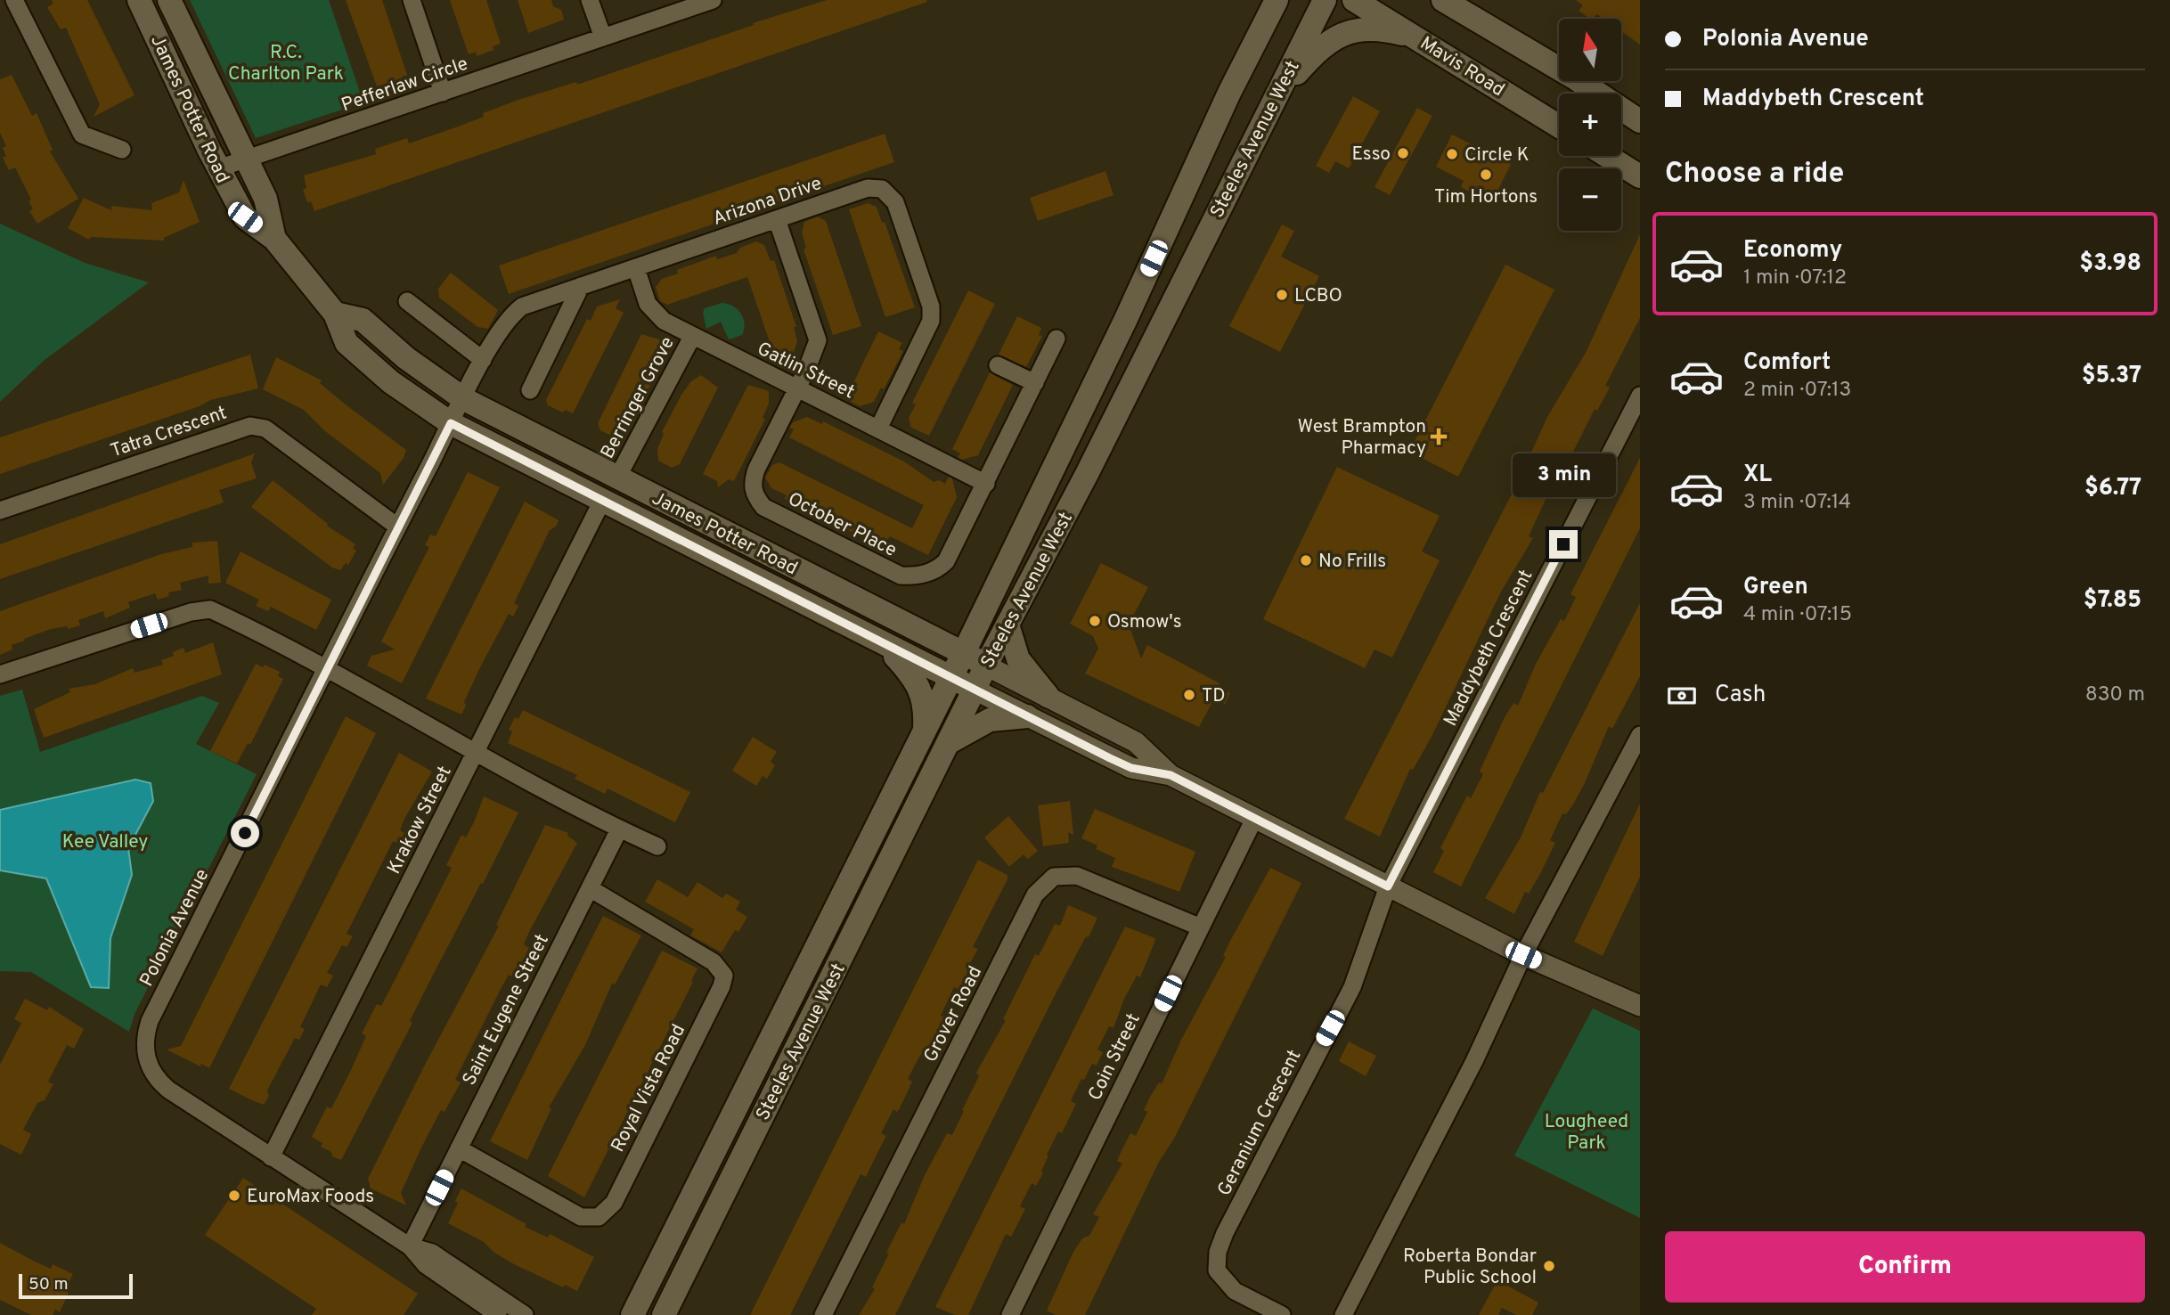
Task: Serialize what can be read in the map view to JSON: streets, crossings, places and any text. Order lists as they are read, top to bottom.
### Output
{
  "streets": {
    "main road": ["Mavis Road", "James Potter Road", "Steeles Avenue West"],
    "street": [
      "Pefferlaw Circle",
      "Arizona Drive",
      "Gatlin Street",
      "Berringer Grove",
      "Tatra Crescent",
      "October Place",
      "Maddybeth Crescent",
      "Krakow Street",
      "Polonia Avenue",
      "Saint Eugene Street",
      "Grover Road",
      "Coin Street",
      "Royal Vista Road",
      "Geranium Crescent"
    ]
  },
  "crossings": [
    ["Pefferlaw Circle", "James Potter Road"],
    ["James Potter Road", "Steeles Avenue West"],
    ["James Potter Road", "Arizona Drive"],
    ["James Potter Road", "Berringer Grove"],
    ["James Potter Road", "Krakow Street"],
    ["Arizona Drive", "Gatlin Street"],
    ["Gatlin Street", "Berringer Grove"],
    ["Gatlin Street", "October Place"],
    ["Tatra Crescent", "Polonia Avenue"],
    ["Maddybeth Crescent", "Geranium Crescent"],
    ["Krakow Street", "Polonia Avenue"],
    ["Polonia Avenue", "Saint Eugene Street"],
    ["Saint Eugene Street", "Royal Vista Road"],
    ["Grover Road", "Coin Street"]
  ],
  "parks": ["R.C. Charlton Park", "Kee Valley", "Lougheed Park"],
  "places": {
    "other": [
      "Esso",
      "Circle K",
      "Tim Hortons",
      "LCBO",
      "No Frills",
      "Osmow's",
      "TD",
      "EuroMax Foods",
      "Roberta Bondar Public School"
    ],
    "health": ["West Brampton Pharmacy"]
  },
  "scale_bar": "50 m",
  "north": "top",
  "page": {
    "banner": ["Polonia Avenue", "Maddybeth Crescent"],
    "map_buttons": ["+", "−"],
    "heading": "Choose a ride",
    "list": [
      {
        "name": "Economy",
        "note": "1 min · 07:12",
        "value": "$3.98"
      },
      {
        "name": "Comfort",
        "note": "2 min · 07:13",
        "value": "$5.37"
      },
      {
        "name": "XL",
        "note": "3 min · 07:14",
        "value": "$6.77"
      },
      {
        "name": "Green",
        "note": "4 min · 07:15",
        "value": "$7.85"
      }
    ],
    "bubble": "3 min",
    "pay": ["Cash", "830 m"],
    "buttons": "Confirm",
    "scale": "50 m"
  }
}
